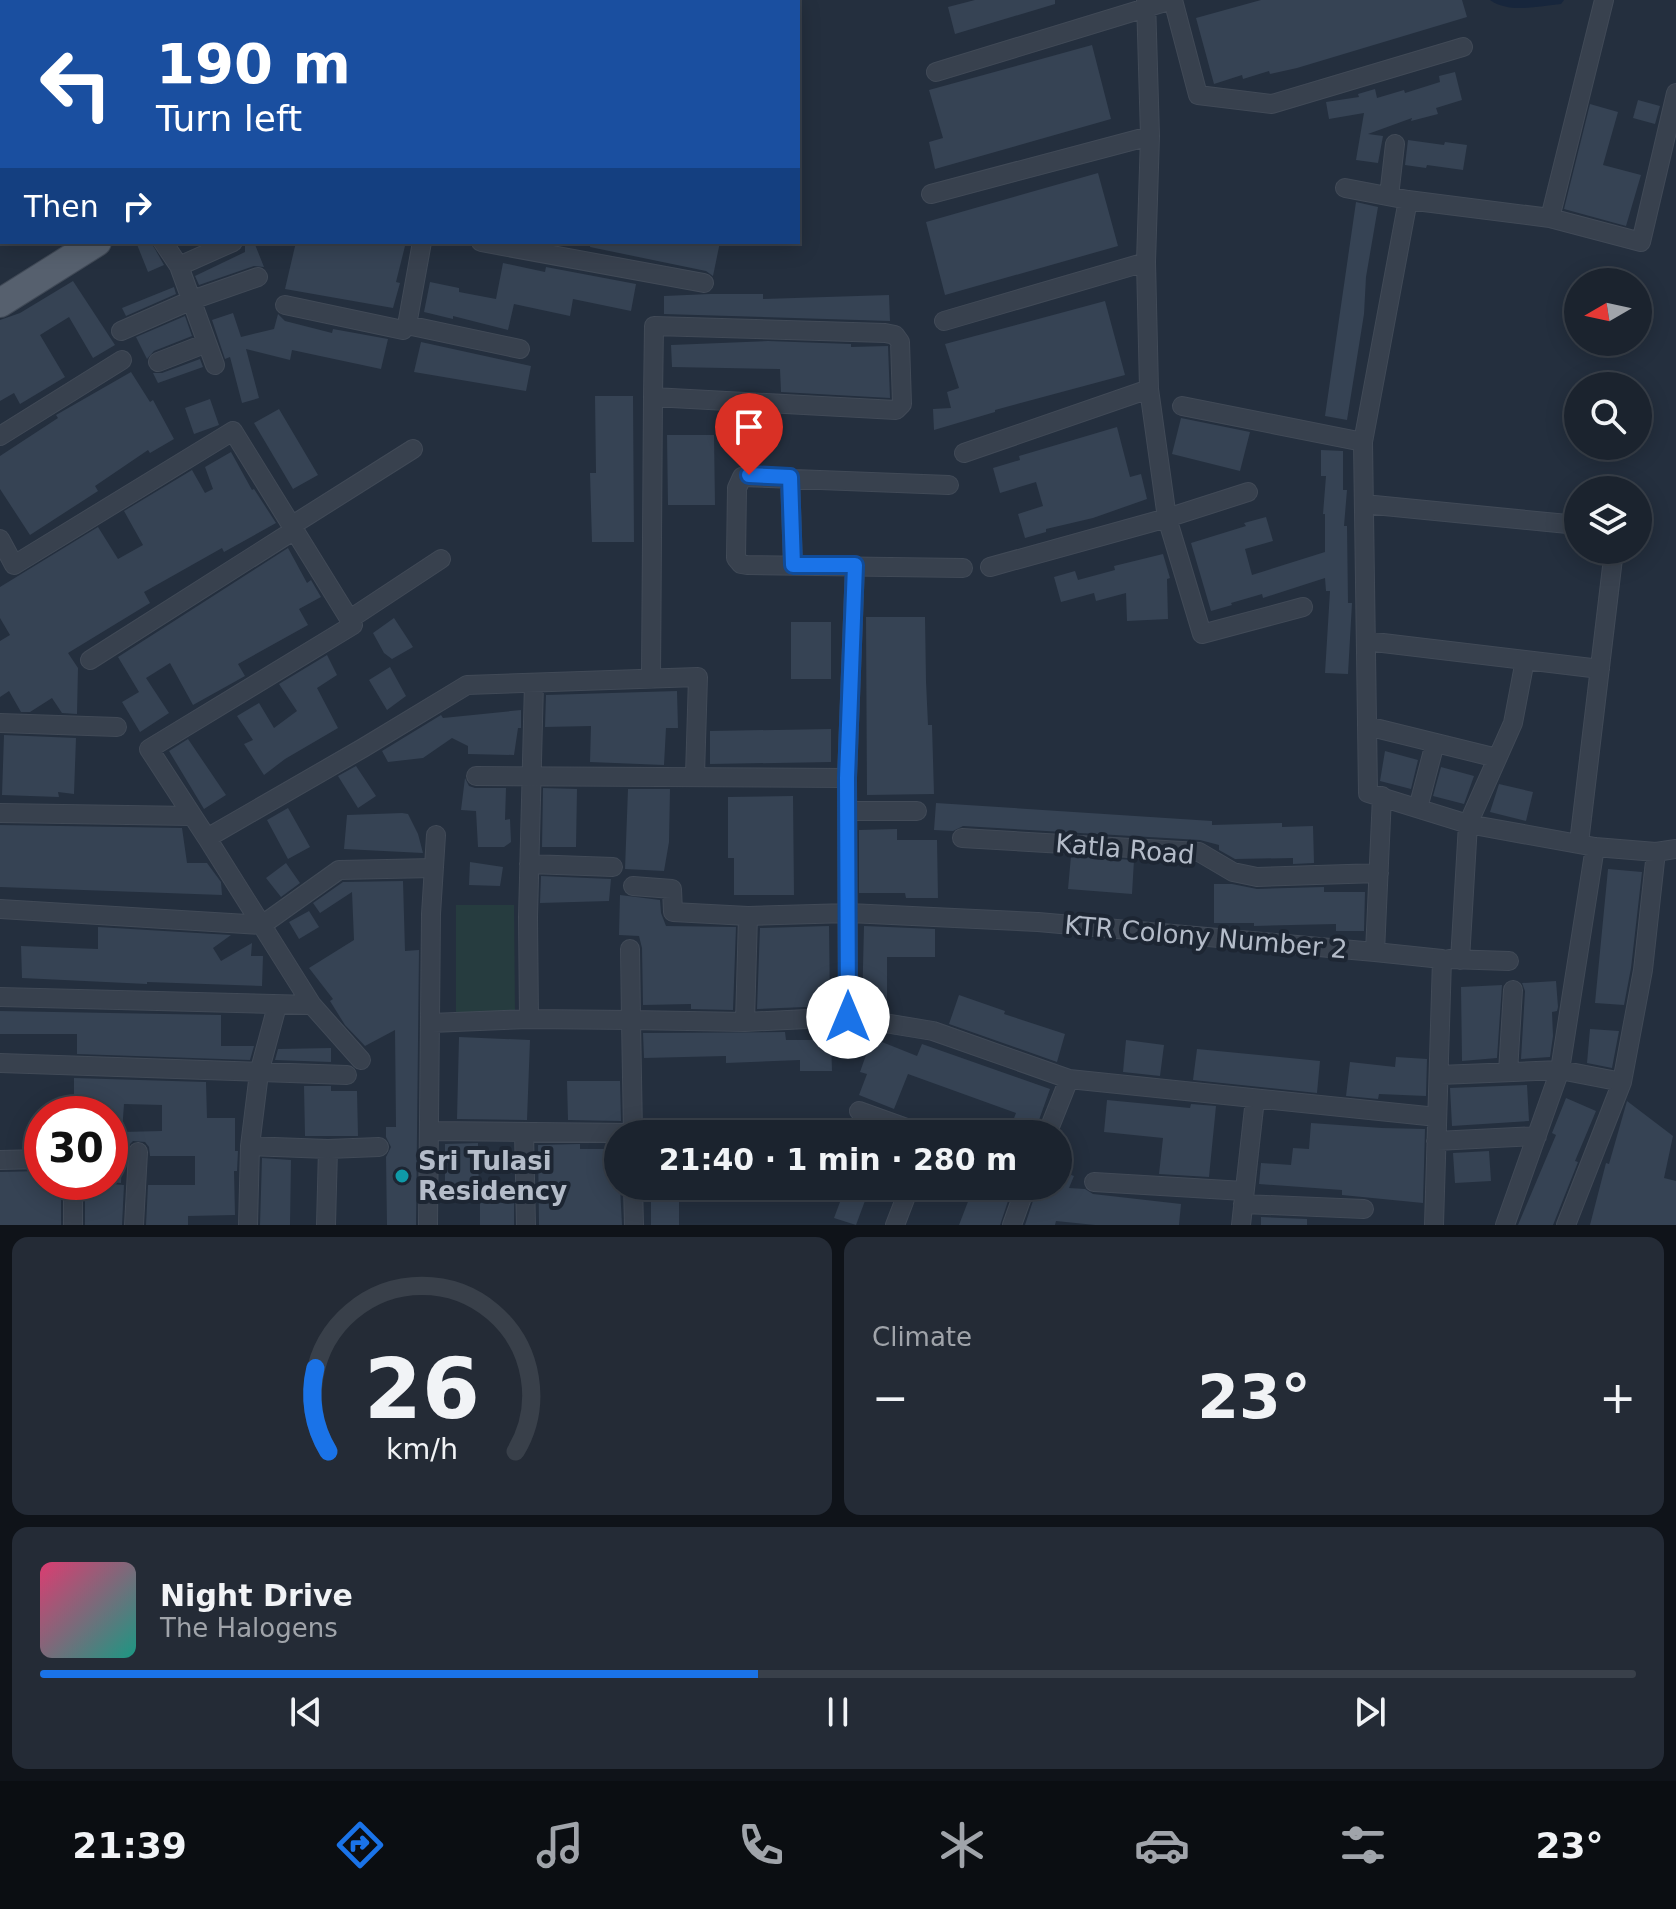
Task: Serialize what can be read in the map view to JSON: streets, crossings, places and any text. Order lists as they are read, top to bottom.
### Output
{
  "streets": {
    "street": ["Katla Road", "KTR Colony Number 2"]
  },
  "places": ["Sri Tulasi Residency"],
  "north": "left",
  "page": {
    "turn": ["190 m", "Turn left"],
    "then": "Then",
    "limit": "30",
    "trip": "21:40 · 1 min · 280 m",
    "tile": "Climate",
    "heat": ["−", "23°", "+"],
    "song": ["Night Drive", "The Halogens"],
    "tabs": ["21:39", "23°"],
    "gauge": ["26", "km/h"]
  }
}
